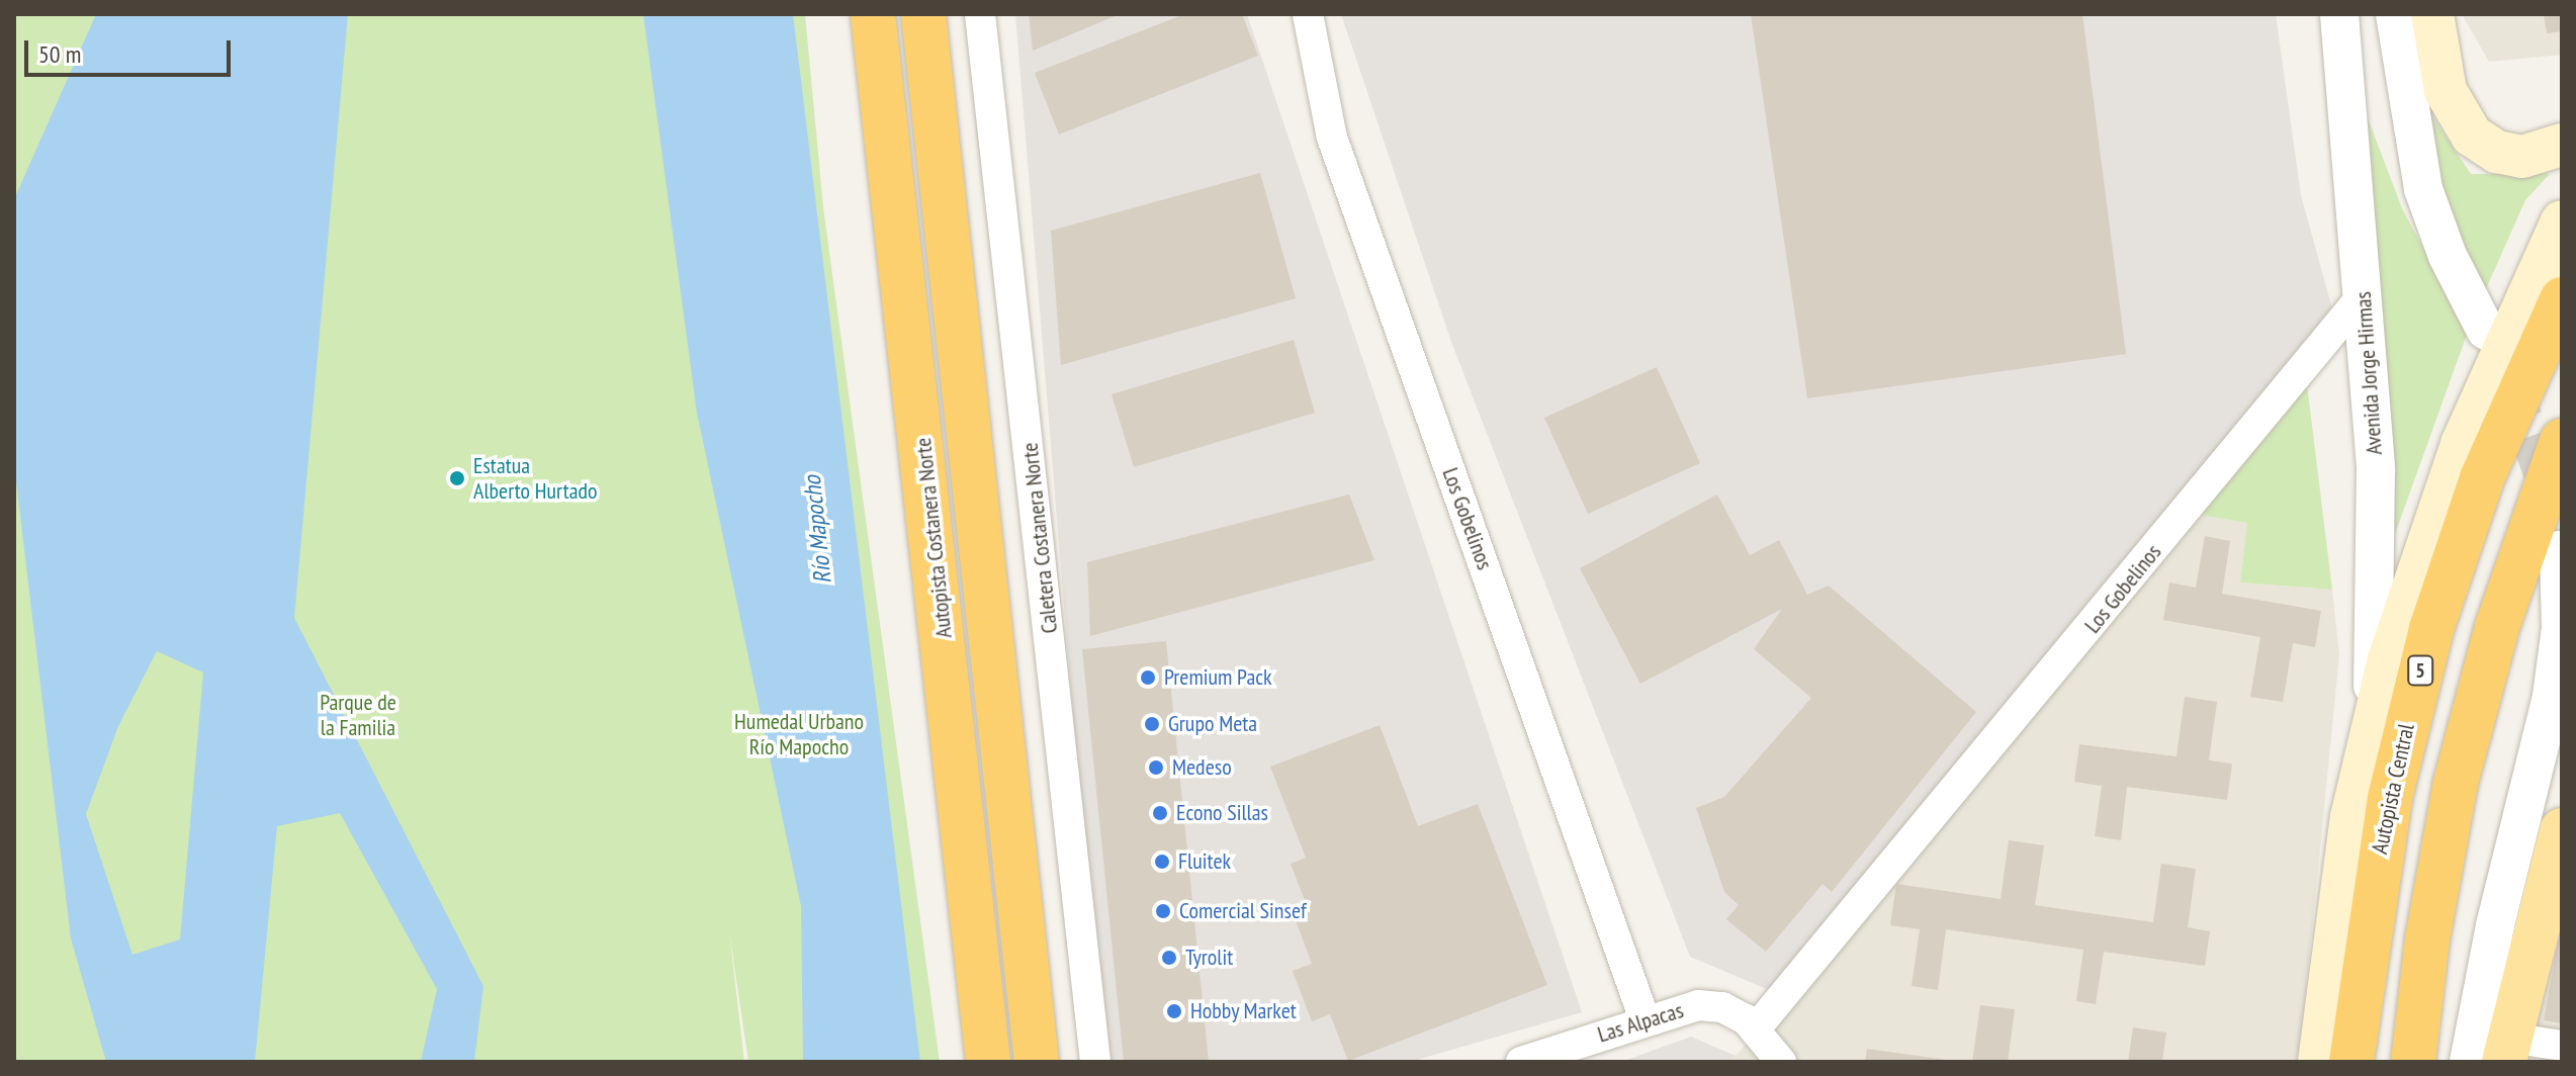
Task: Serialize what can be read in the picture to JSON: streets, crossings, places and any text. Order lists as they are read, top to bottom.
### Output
{
  "streets": {
    "highway": ["Autopista Costanera Norte", "5", "Autopista Central"],
    "street": [
      "Avenida Jorge Hirmas",
      "Los Gobelinos",
      "Caletera Costanera Norte",
      "Las Alpacas"
    ]
  },
  "crossings": [
    ["Avenida Jorge Hirmas", "Los Gobelinos"],
    ["Los Gobelinos", "Las Alpacas"]
  ],
  "water": ["Río Mapocho"],
  "parks": ["Parque de la Familia", "Humedal Urbano Río Mapocho"],
  "places": [
    "Estatua Alberto Hurtado",
    "Premium Pack",
    "Grupo Meta",
    "Medeso",
    "Econo Sillas",
    "Fluitek",
    "Comercial Sinsef",
    "Tyrolit",
    "Hobby Market"
  ],
  "scale_bar": "50 m"
}
